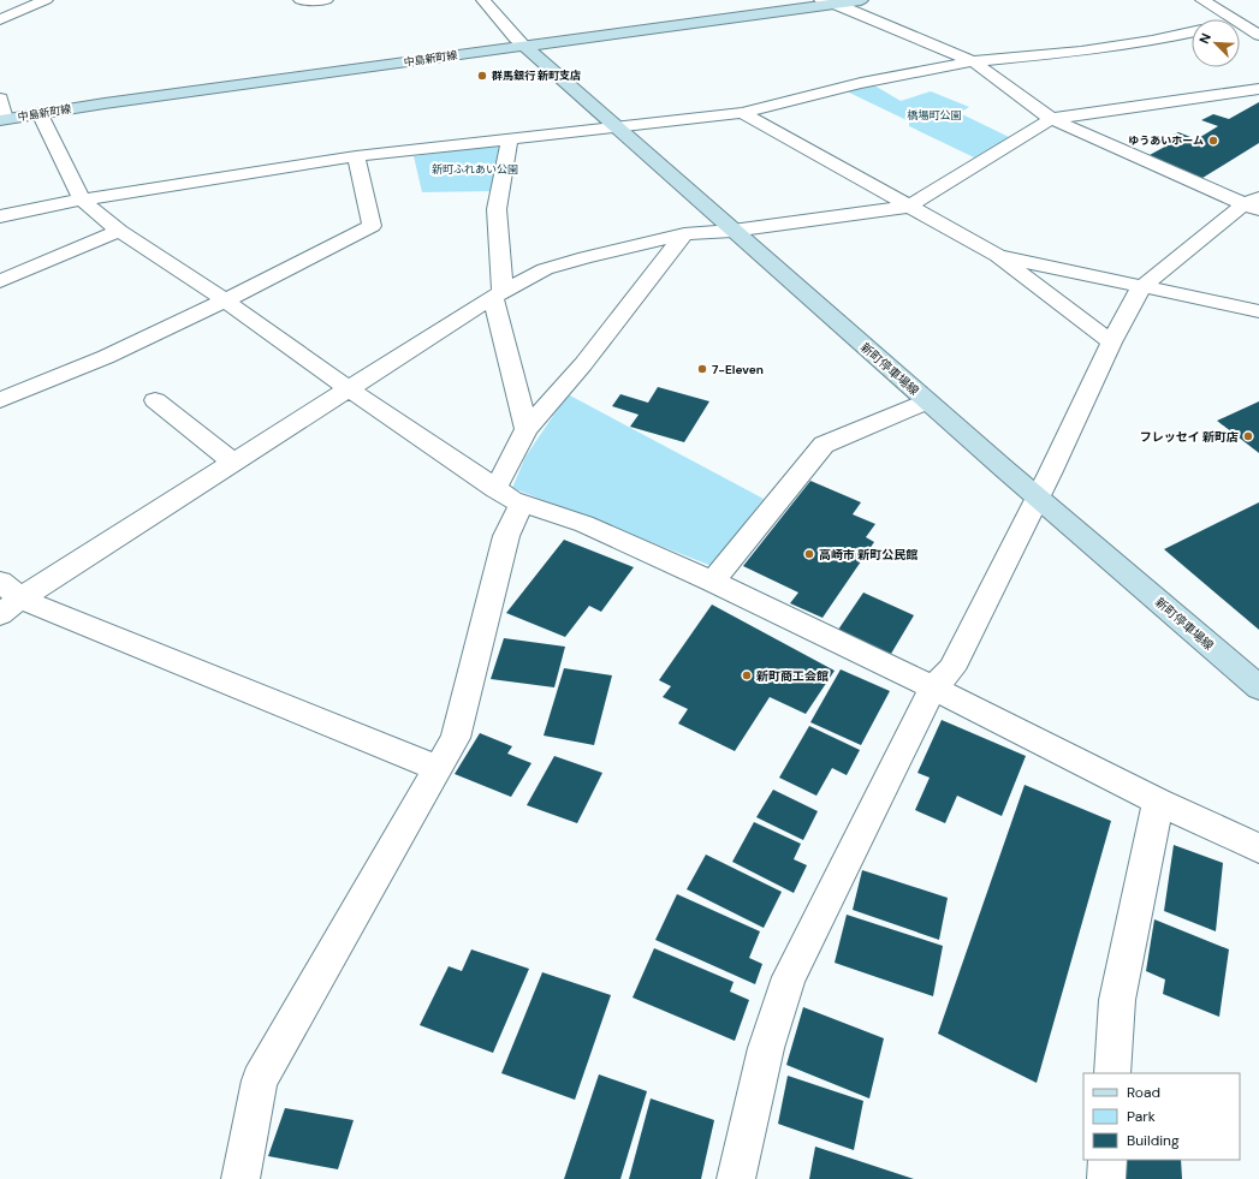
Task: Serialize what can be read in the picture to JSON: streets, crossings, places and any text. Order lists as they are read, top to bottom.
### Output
{
  "streets": {
    "main road": ["中島新町線", "新町停車場線"]
  },
  "crossings": [
    ["中島新町線", "新町停車場線"]
  ],
  "parks": ["橋場町公園", "新町ふれあい公園"],
  "places": [
    "群馬銀行 新町支店",
    "ゆうあいホーム",
    "7-Eleven",
    "フレッセイ 新町店",
    "高崎市 新町公民館",
    "新町商工会館"
  ],
  "legend": ["Road", "Park", "Building"],
  "north": "top left"
}
